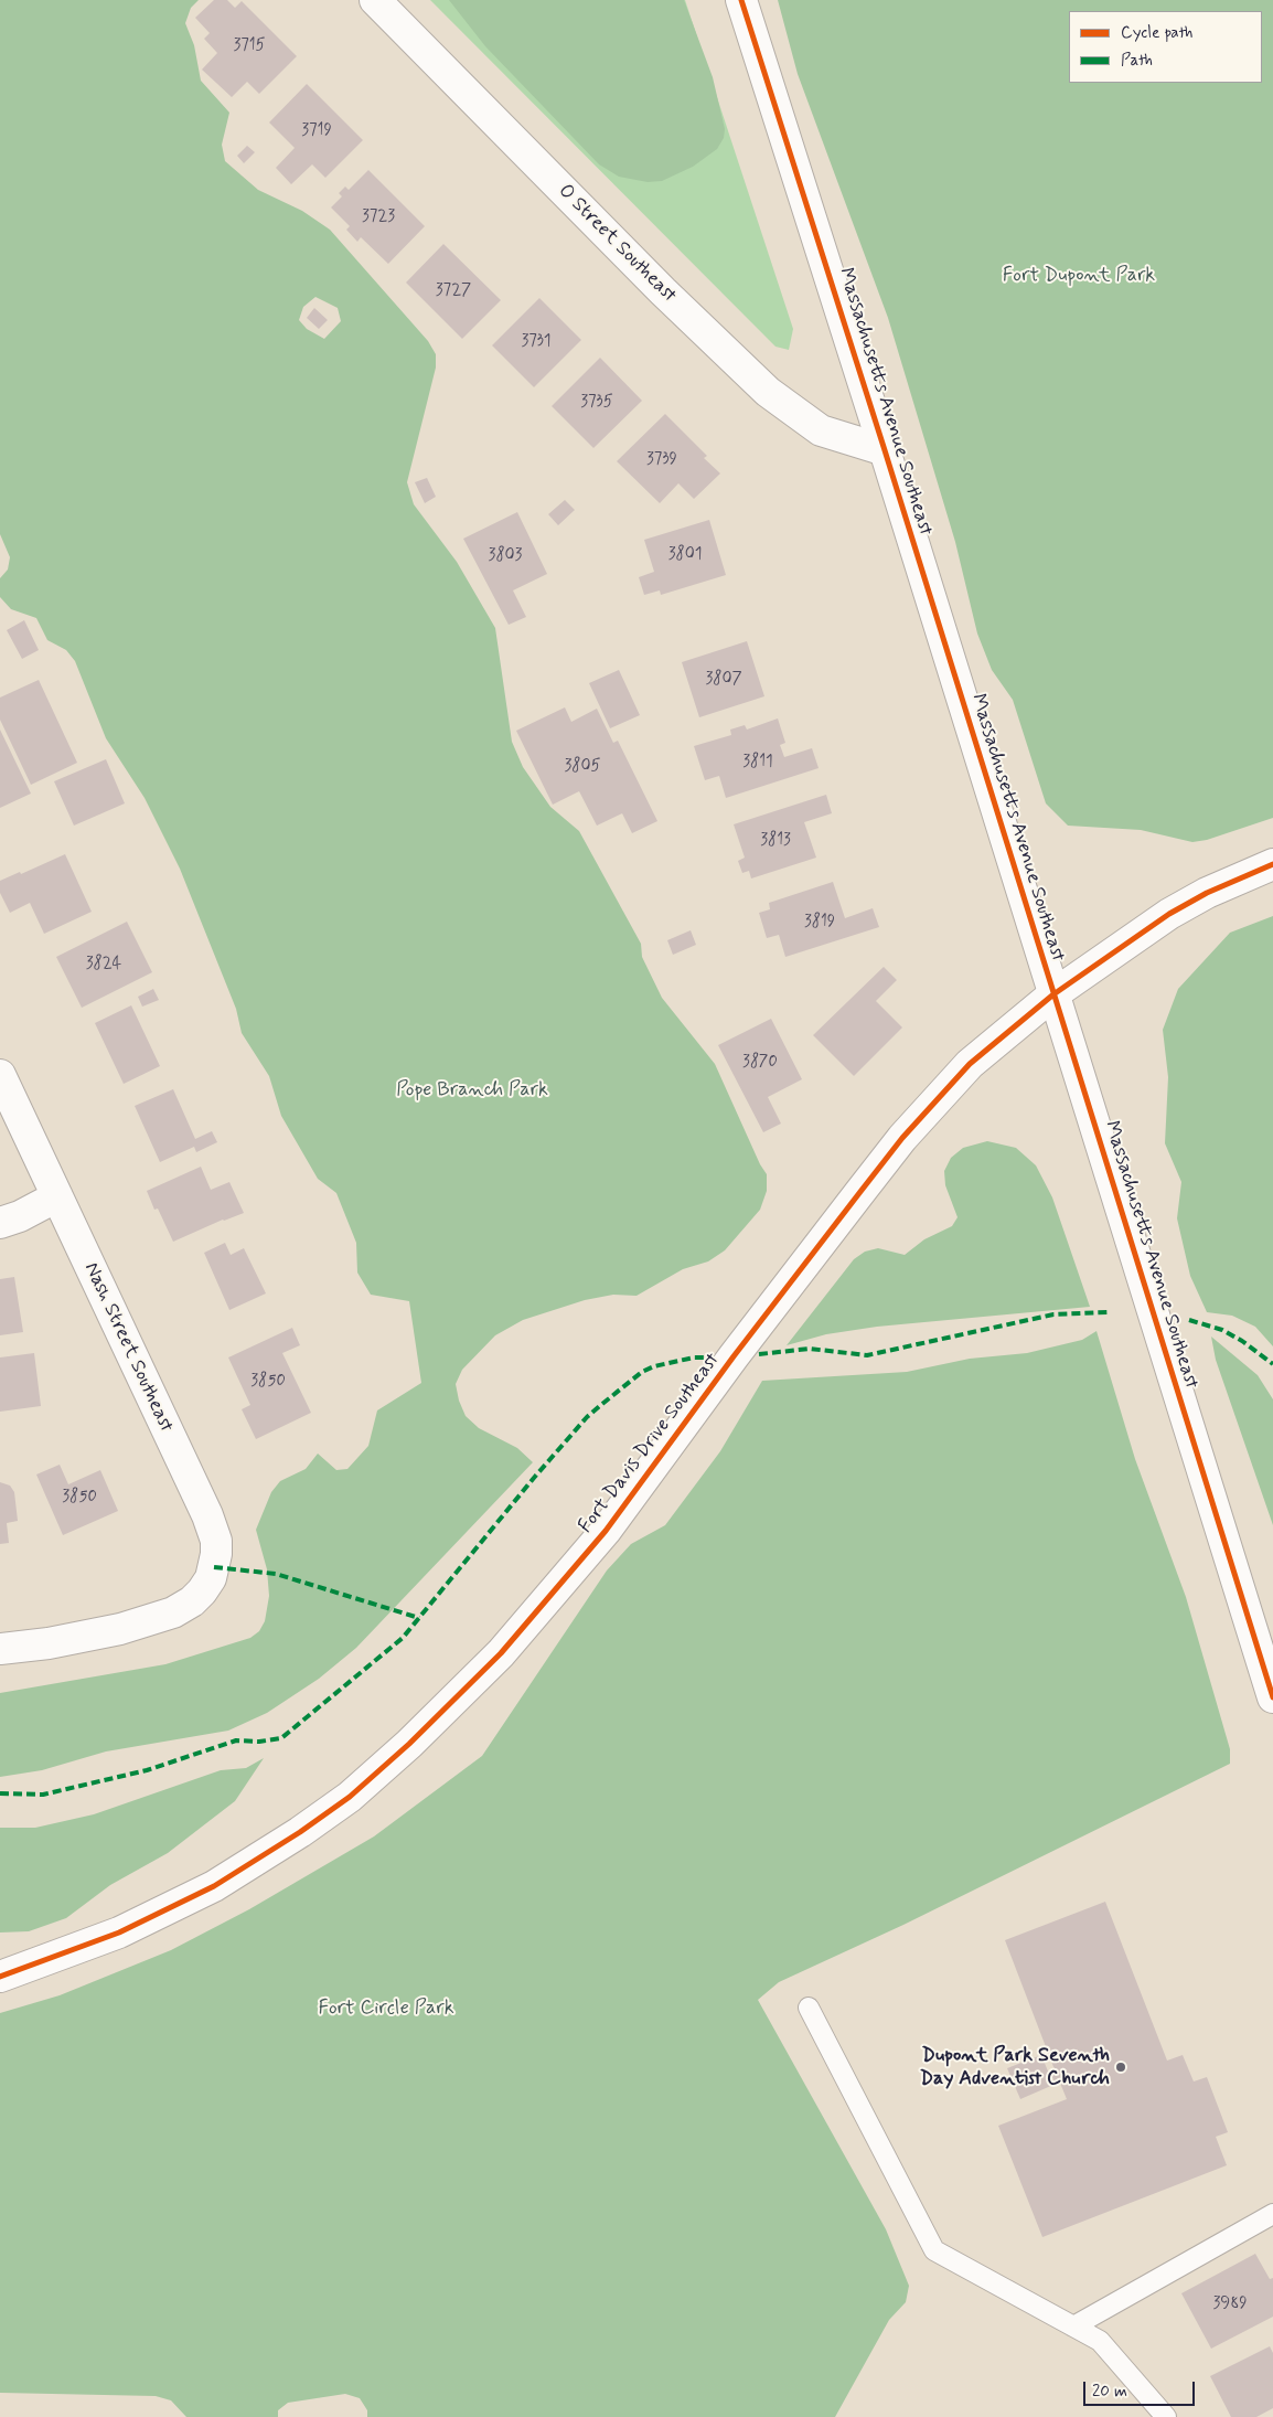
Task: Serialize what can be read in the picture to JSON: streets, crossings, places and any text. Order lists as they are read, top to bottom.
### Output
{
  "streets": {
    "street": [
      "O Street Southeast",
      "Massachusetts Avenue Southeast",
      "Nash Street Southeast",
      "Fort Davis Drive Southeast"
    ]
  },
  "crossings": [
    ["O Street Southeast", "Massachusetts Avenue Southeast"],
    ["Massachusetts Avenue Southeast", "Fort Davis Drive Southeast"]
  ],
  "parks": ["Fort Dupont Park", "Pope Branch Park", "Fort Circle Park"],
  "places": ["Dupont Park Seventh Day Adventist Church"],
  "house_numbers": [
    "3715",
    "3719",
    "3723",
    "3727",
    "3731",
    "3735",
    "3739",
    "3801",
    "3803",
    "3807",
    "3811",
    "3805",
    "3813",
    "3819",
    "3824",
    "3870",
    "3850",
    "3850",
    "3989"
  ],
  "legend": ["Cycle path", "Path"],
  "scale_bar": "20 m"
}
